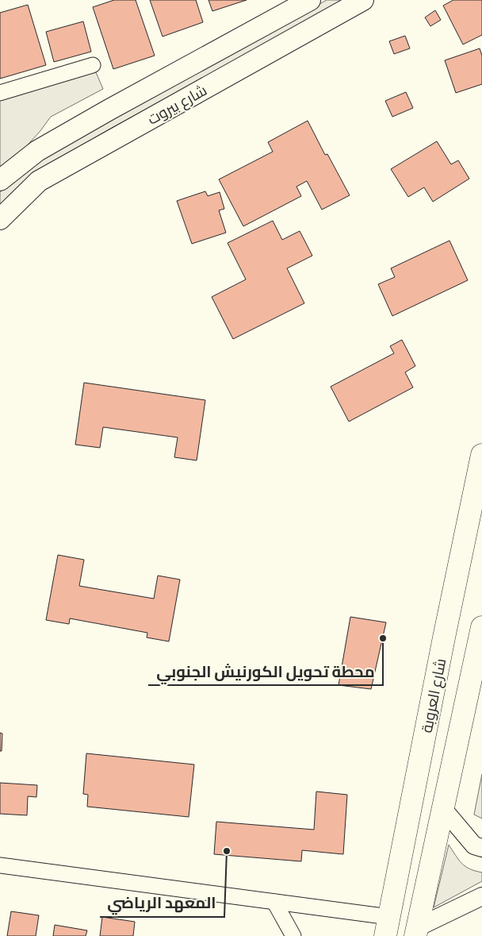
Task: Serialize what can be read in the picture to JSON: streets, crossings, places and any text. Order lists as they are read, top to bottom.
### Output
{
  "streets": {
    "main road": ["شارع بيروت", "شارع العروبة"]
  },
  "places": ["محطة تحويل الكورنيش الجنوبي", "المعهد الرياضي"]
}
